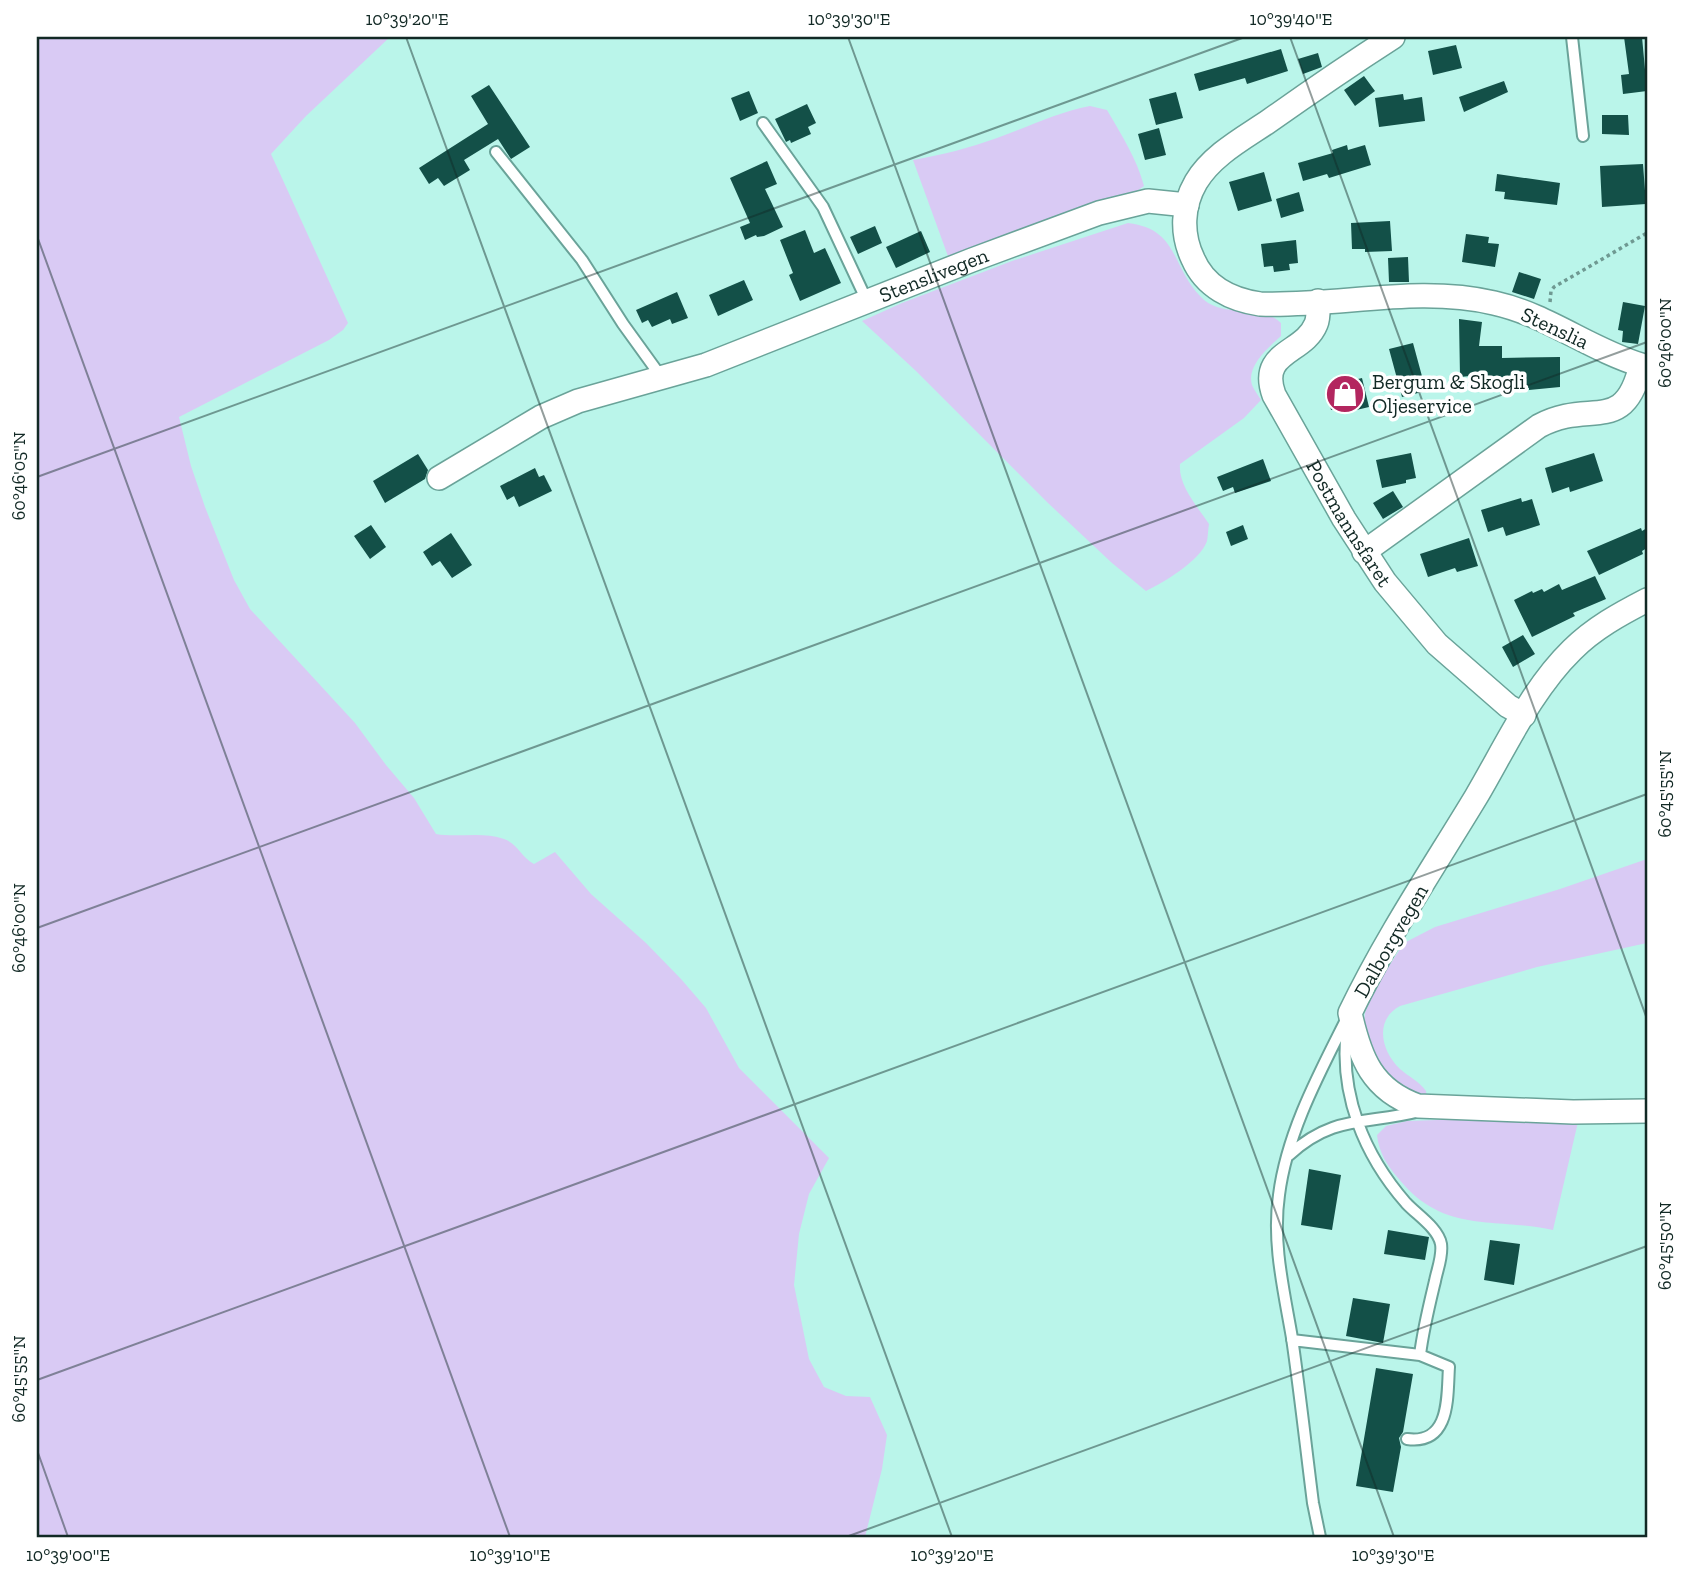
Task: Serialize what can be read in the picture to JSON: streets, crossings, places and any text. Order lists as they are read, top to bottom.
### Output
{
  "streets": {
    "street": [
      "Stenslivegen",
      "Stenslia",
      "Postmannsfaret",
      "Dalborgvegen"
    ]
  },
  "crossings": [
    ["Stenslivegen", "Stenslia"],
    ["Stenslia", "Postmannsfaret"],
    ["Postmannsfaret", "Dalborgvegen"]
  ],
  "places": {
    "shop": ["Bergum & Skogli Oljeservice"]
  },
  "coordinates": [
    "10°39'20\"E",
    "10°39'30\"E",
    "10°39'40\"E",
    "60°46'00\"N",
    "60°46'05\"N",
    "60°45'55\"N",
    "60°45'50\"N",
    "10°39'00\"E",
    "10°39'10\"E"
  ]
}
